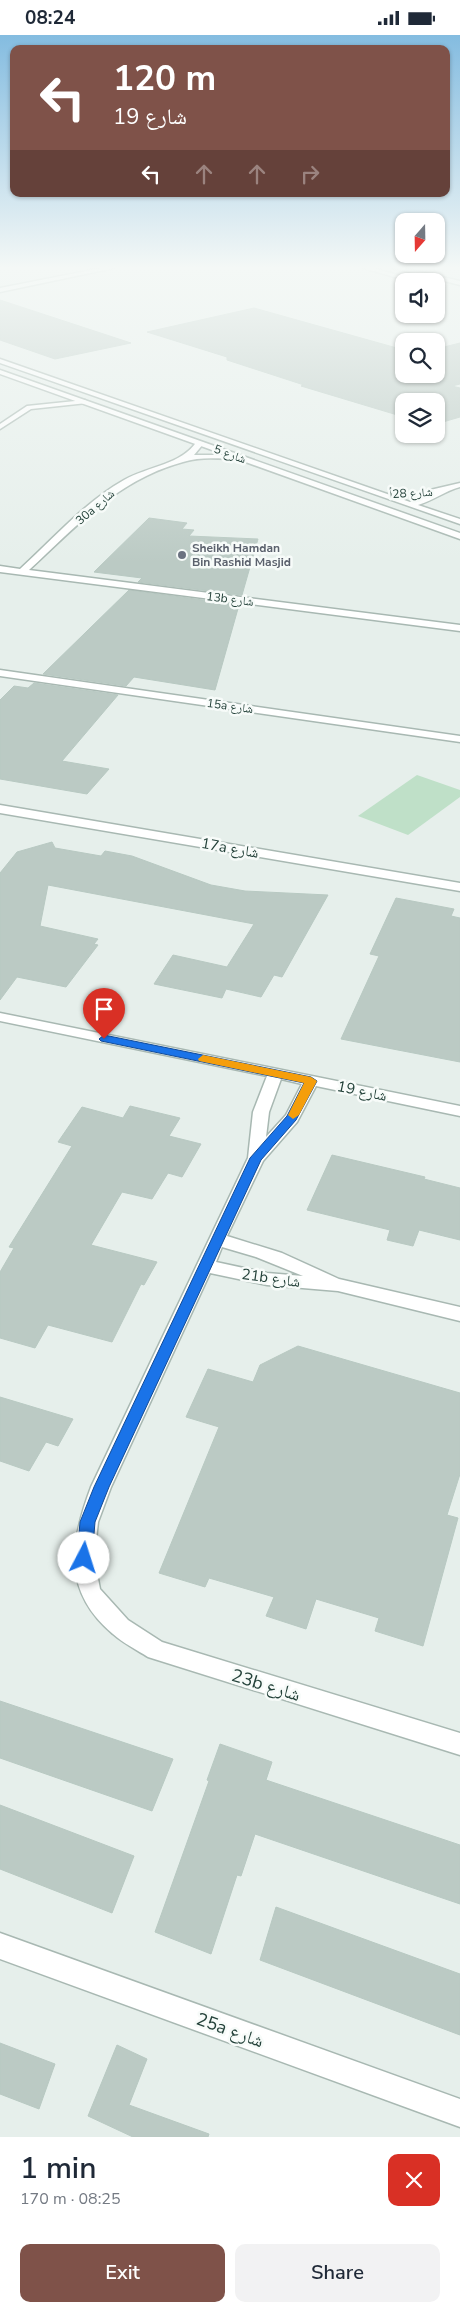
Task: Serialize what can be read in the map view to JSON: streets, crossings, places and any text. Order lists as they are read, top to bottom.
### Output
{
  "streets": {
    "street": [
      "شارع 5",
      "شارع 28أ",
      "30a شارع",
      "13b شارع",
      "15a شارع",
      "17a شارع",
      "شارع 19",
      "21b شارع",
      "23b شارع",
      "25a شارع"
    ]
  },
  "crossings": [
    ["شارع 5", "شارع 28أ"],
    ["شارع 5", "30a شارع"],
    ["30a شارع", "13b شارع"],
    ["21b شارع", "23b شارع"]
  ],
  "places": ["Sheikh Hamdan Bin Rashid Masjid"],
  "north": "bottom",
  "page": {
    "status": "08:24",
    "turn": ["120 m", "شارع 19"],
    "heading": ["1 min", "170 m · 08:25"],
    "buttons": ["Exit", "Share"]
  }
}
